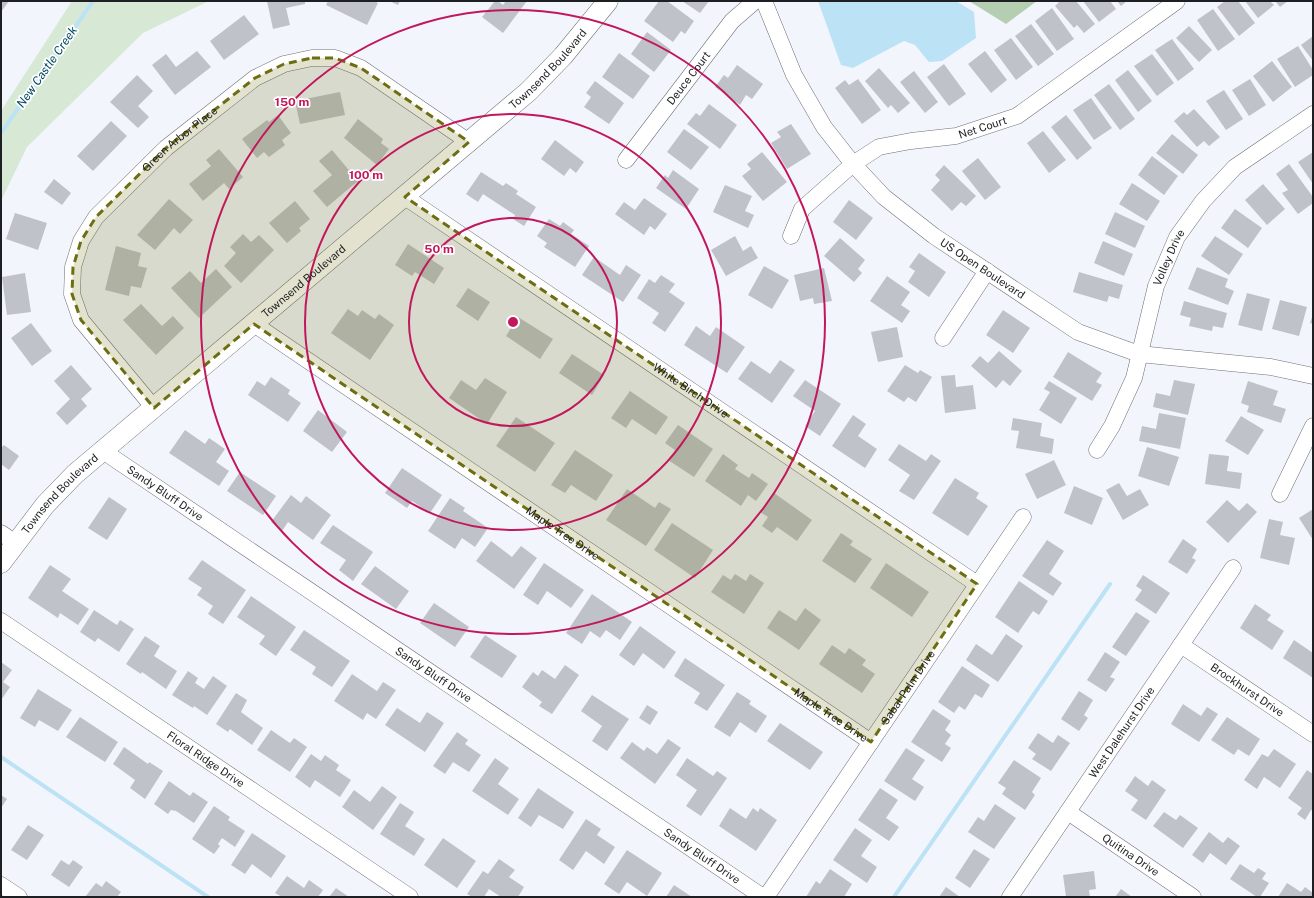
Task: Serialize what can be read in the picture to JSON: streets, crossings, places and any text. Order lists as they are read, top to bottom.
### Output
{
  "streets": {
    "street": [
      "Townsend Boulevard",
      "Deuce Court",
      "Net Court",
      "Green Arbor Place",
      "Volley Drive",
      "US Open Boulevard",
      "White Birch Drive",
      "Sandy Bluff Drive",
      "Maple Tree Drive",
      "Sabal Palm Drive",
      "Brockhurst Drive",
      "West Dalehurst Drive",
      "Floral Ridge Drive",
      "Quitina Drive"
    ]
  },
  "crossings": [
    ["Townsend Boulevard", "Green Arbor Place"],
    ["Townsend Boulevard", "White Birch Drive"],
    ["Townsend Boulevard", "Sandy Bluff Drive"],
    ["Townsend Boulevard", "Maple Tree Drive"],
    ["Net Court", "US Open Boulevard"],
    ["Volley Drive", "US Open Boulevard"],
    ["White Birch Drive", "Sabal Palm Drive"],
    ["Sandy Bluff Drive", "Sabal Palm Drive"],
    ["Maple Tree Drive", "Sabal Palm Drive"],
    ["Brockhurst Drive", "West Dalehurst Drive"],
    ["West Dalehurst Drive", "Quitina Drive"]
  ],
  "water": ["New Castle Creek"],
  "rings": ["150 m", "100 m", "50 m"]
}
